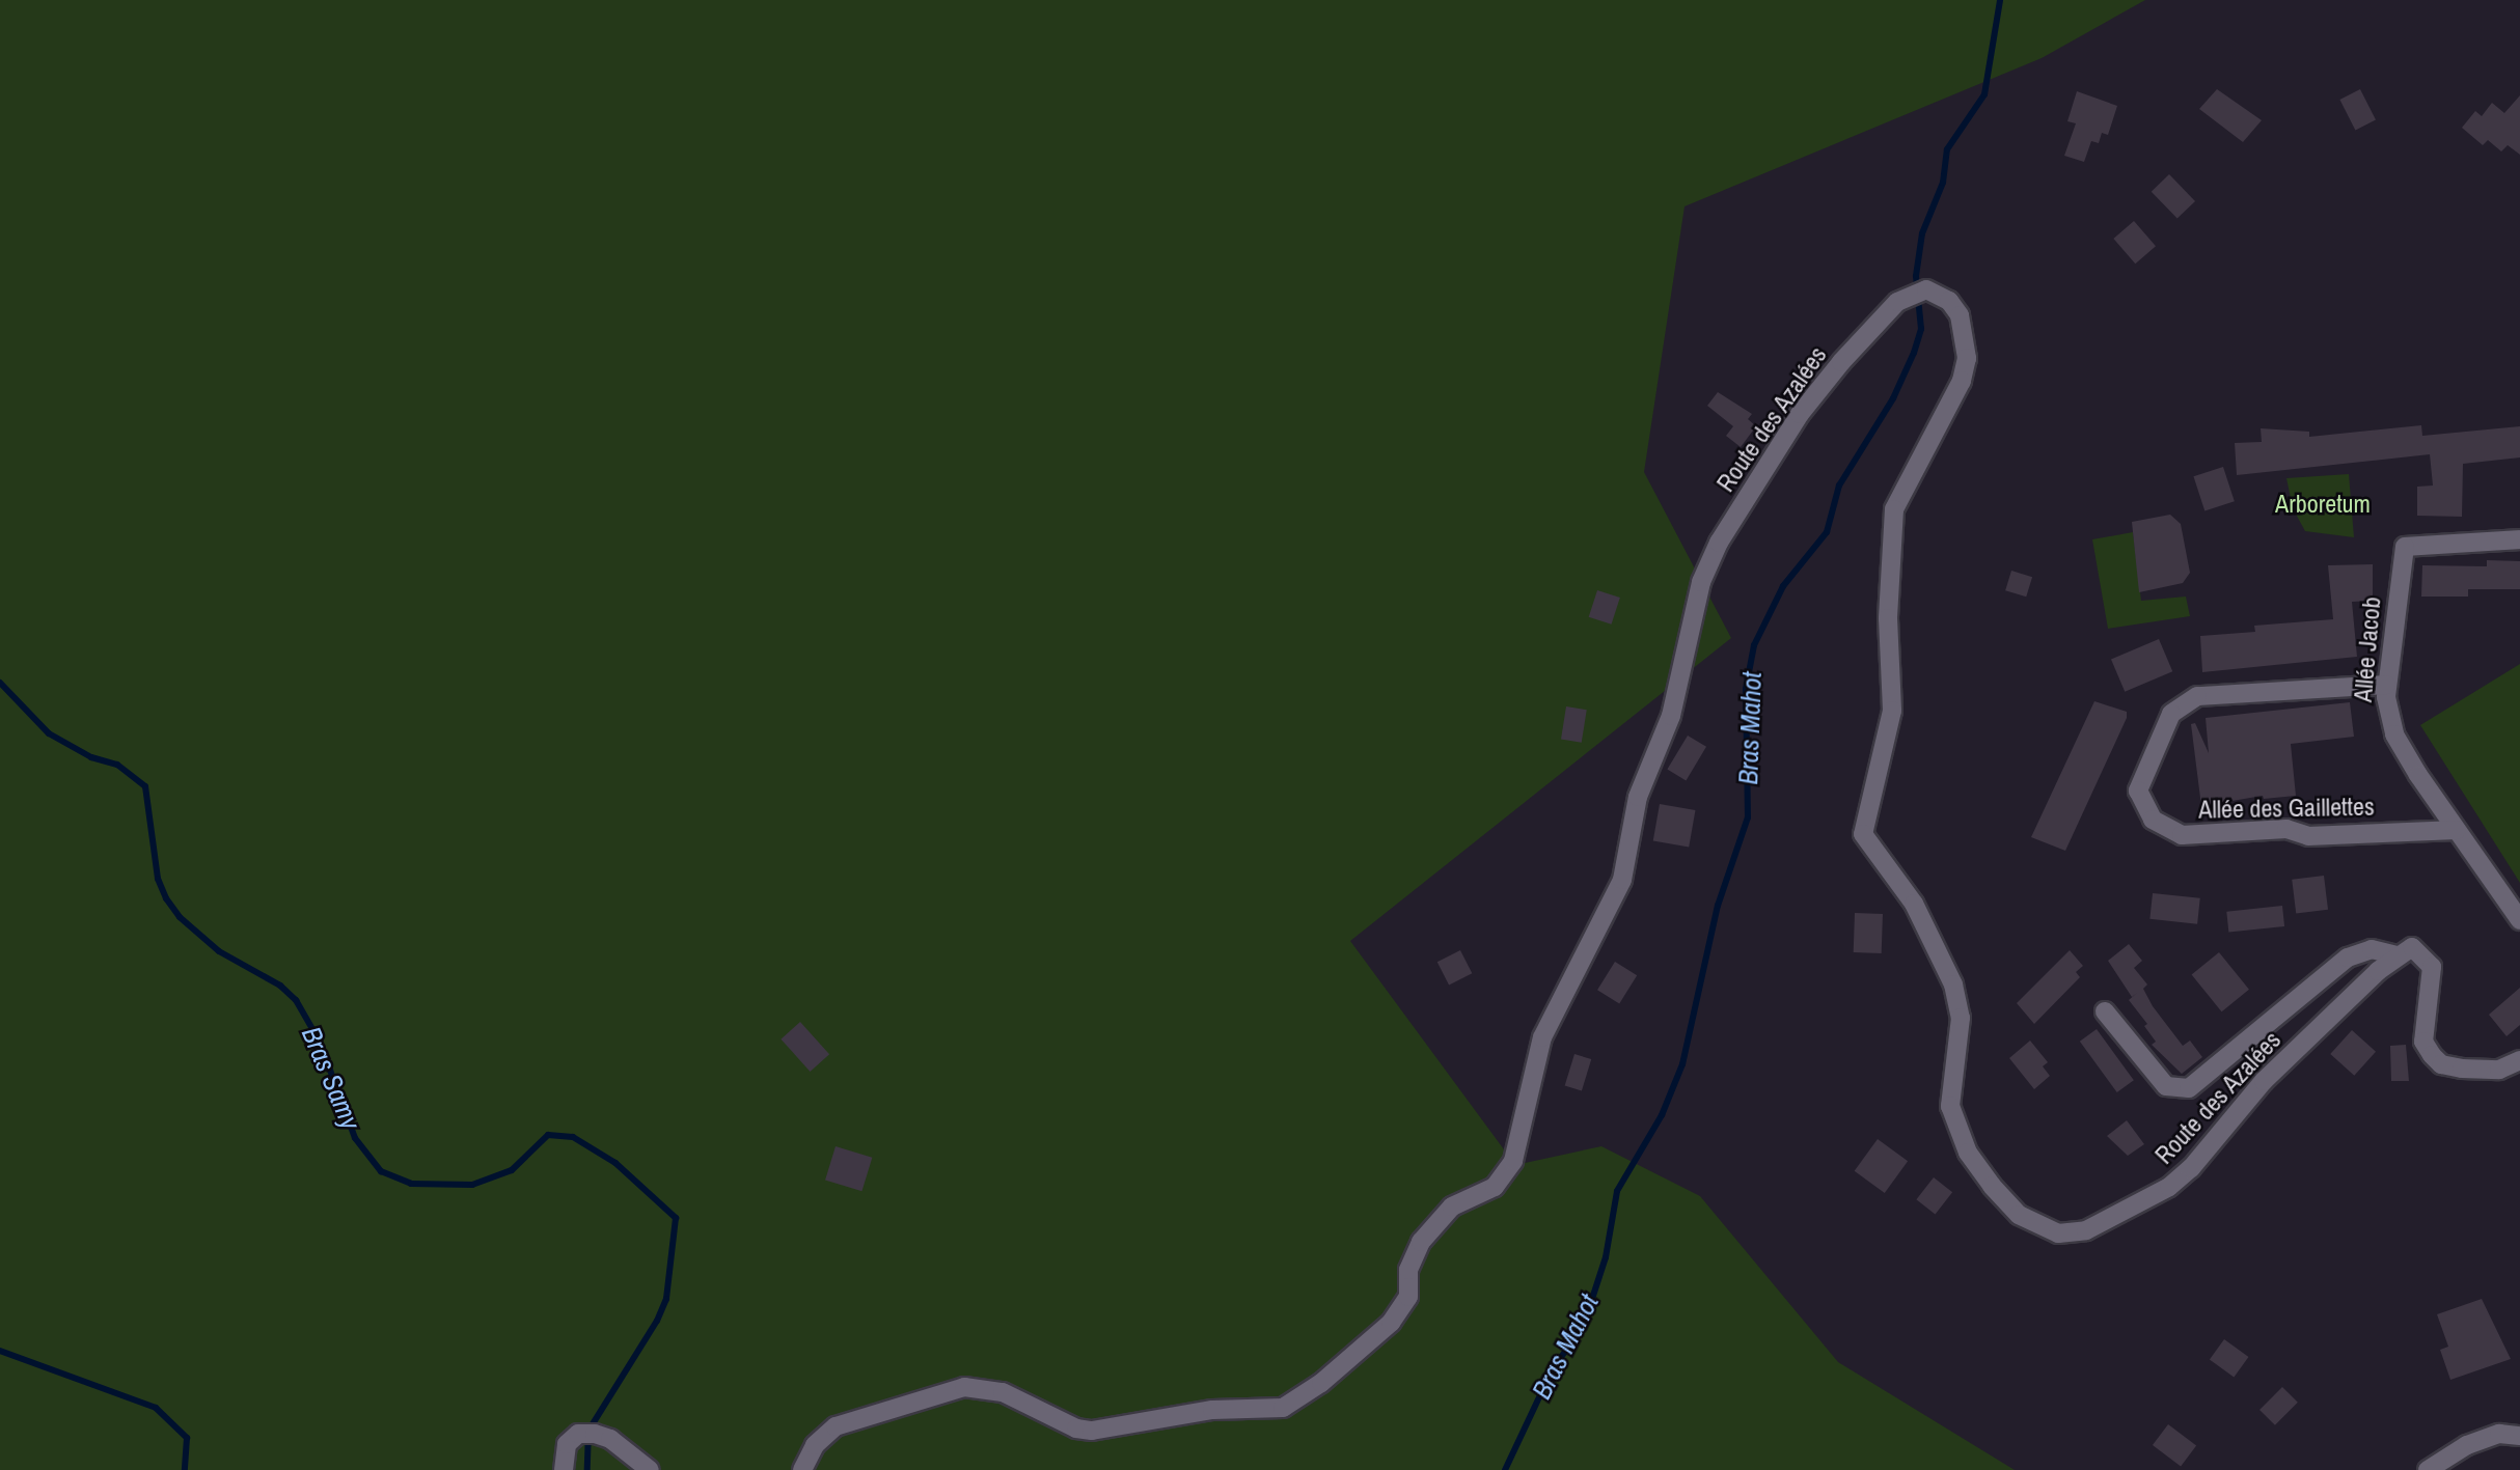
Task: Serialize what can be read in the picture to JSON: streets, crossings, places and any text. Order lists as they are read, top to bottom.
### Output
{
  "streets": {
    "main road": ["Route des Azalées", "Allée Jacob", "Allée des Gaillettes"]
  },
  "crossings": [
    ["Allée Jacob", "Allée des Gaillettes"]
  ],
  "water": ["Bras Mahot", "Bras Samy"],
  "parks": ["Arboretum"]
}
